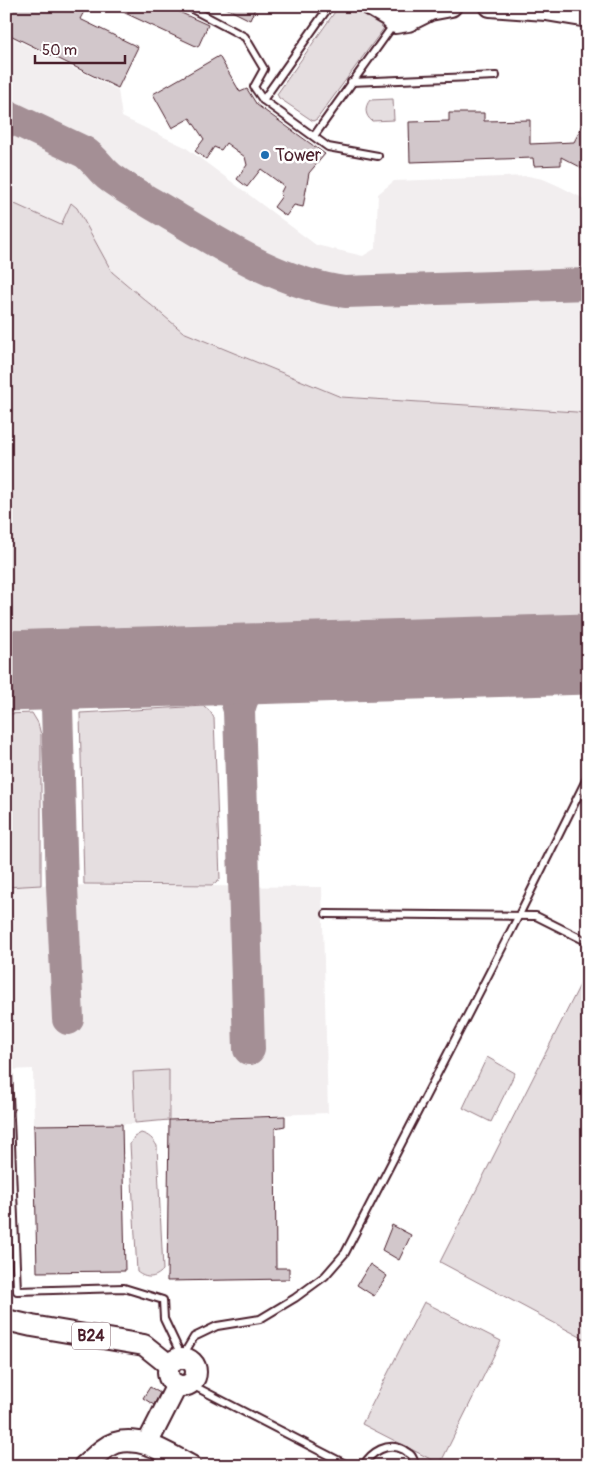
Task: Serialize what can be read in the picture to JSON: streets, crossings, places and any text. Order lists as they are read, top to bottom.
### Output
{
  "streets": {
    "main road": ["B24"]
  },
  "places": ["Tower"],
  "scale_bar": "50 m"
}
